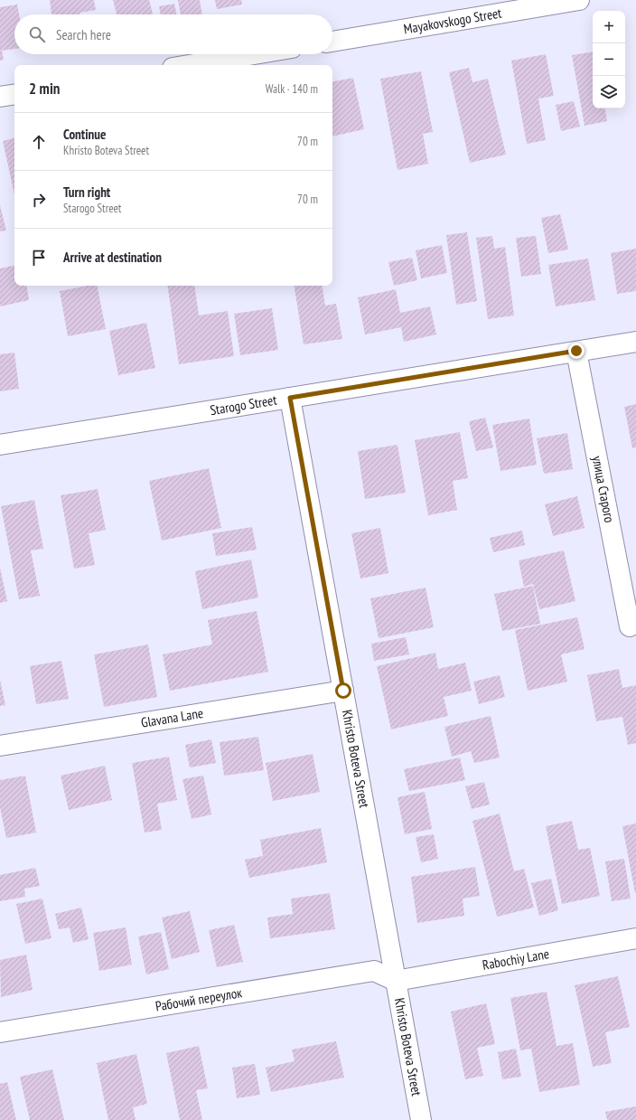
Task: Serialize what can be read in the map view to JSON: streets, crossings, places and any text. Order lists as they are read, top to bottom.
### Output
{
  "streets": {
    "street": [
      "Mayakovskogo Street",
      "Starogo Street",
      "улица Старого",
      "Glavana Lane",
      "Khristo Boteva Street",
      "Rabochiy Lane",
      "Рабочий переулок"
    ]
  },
  "crossings": [
    ["Starogo Street", "улица Старого"],
    ["Starogo Street", "Khristo Boteva Street"],
    ["Glavana Lane", "Khristo Boteva Street"],
    ["Khristo Boteva Street", "Rabochiy Lane"],
    ["Khristo Boteva Street", "Рабочий переулок"],
    ["Rabochiy Lane", "Рабочий переулок"]
  ],
  "page": {
    "map_buttons": ["+", "−"],
    "search": "Search here",
    "heading": ["2 min", "Walk · 140 m"],
    "list": [
      ["Continue", "Khristo Boteva Street", "70 m"],
      ["Turn right", "Starogo Street", "70 m"],
      "Arrive at destination"
    ]
  }
}
